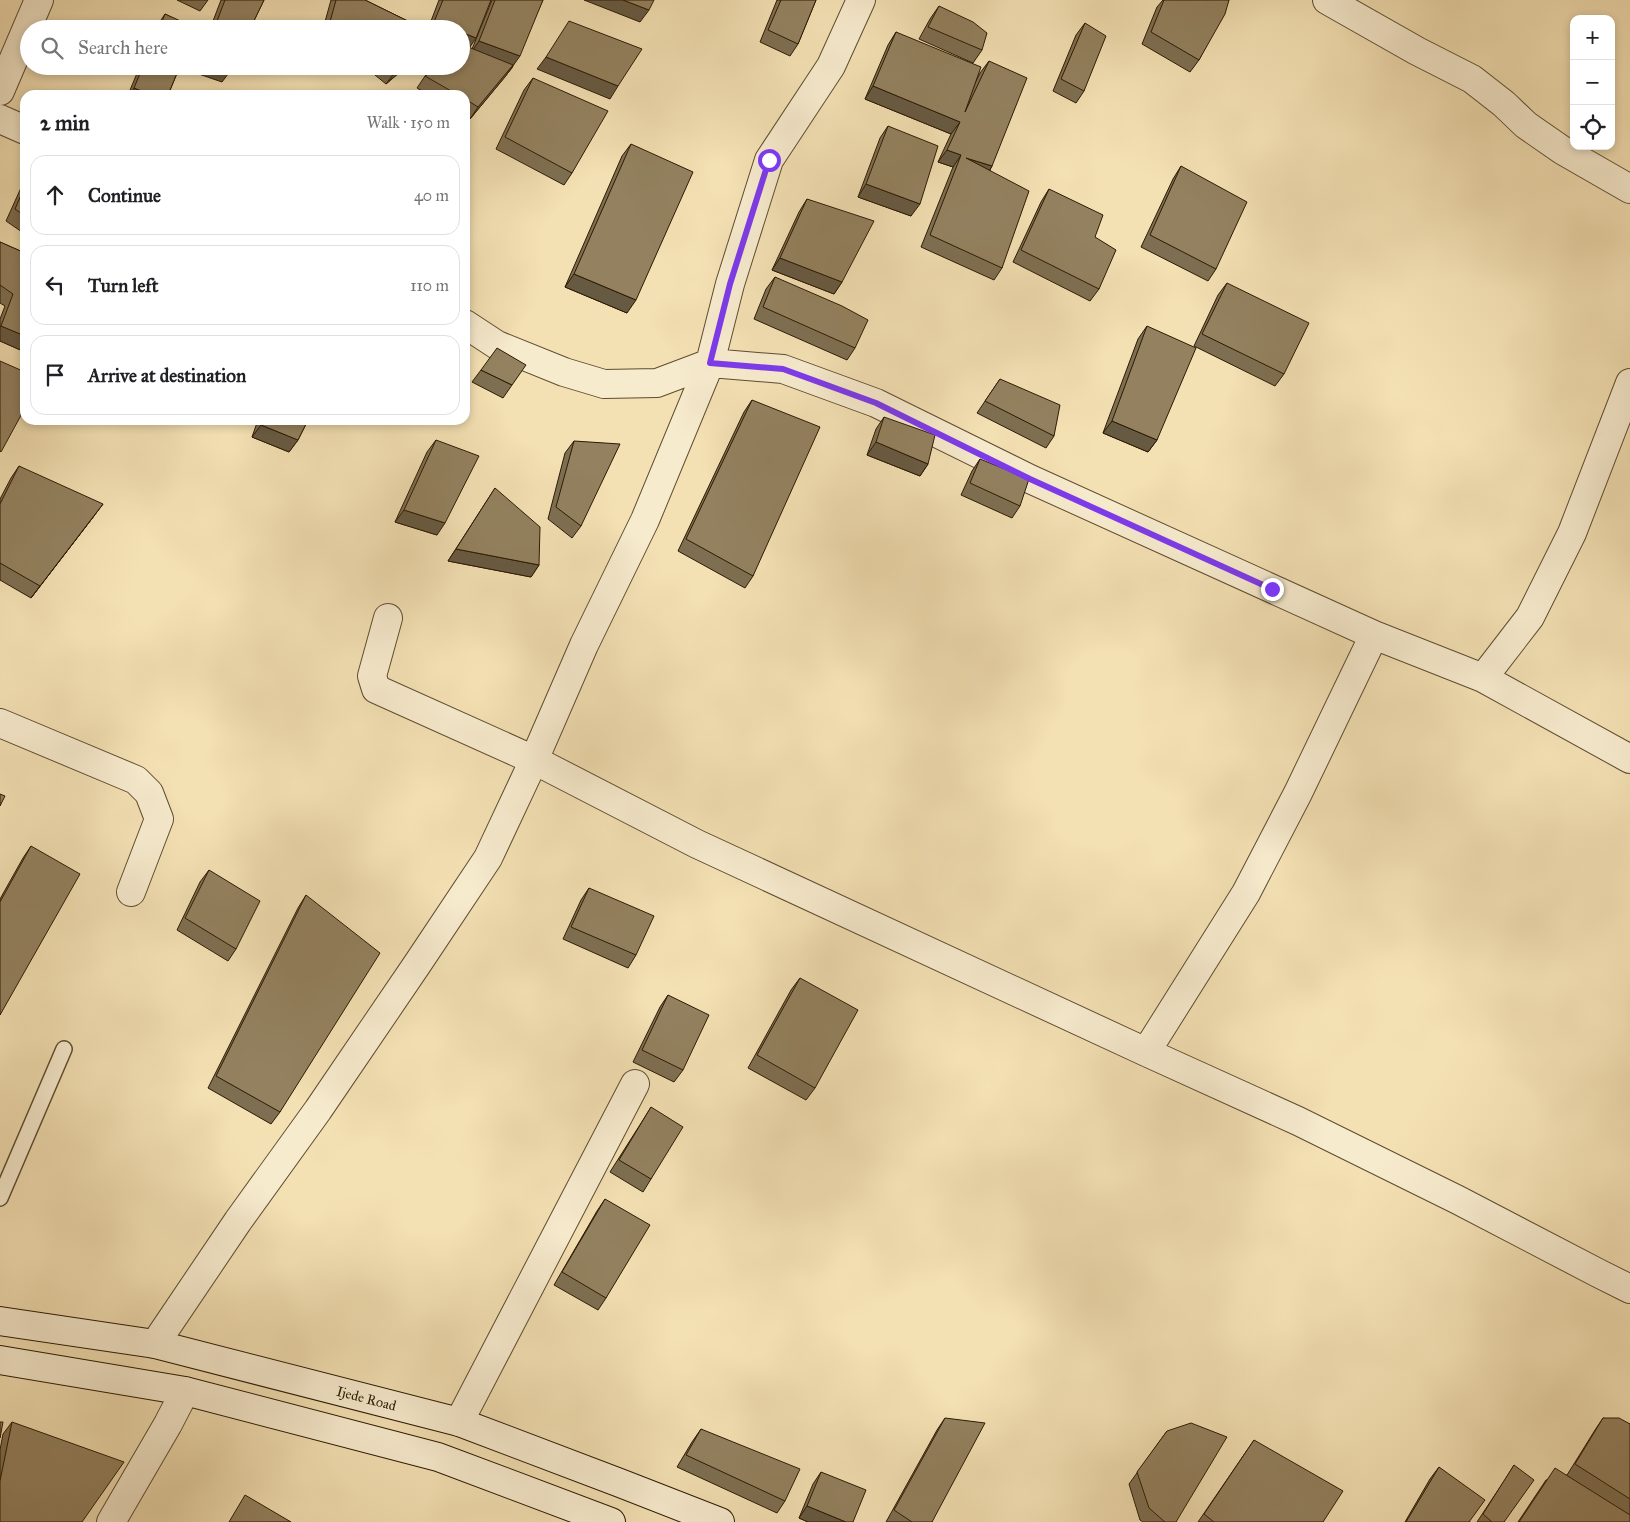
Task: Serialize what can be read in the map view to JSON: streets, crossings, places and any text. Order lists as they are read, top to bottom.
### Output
{
  "streets": {
    "street": ["Ijede Road"]
  },
  "page": {
    "map_buttons": ["+", "−"],
    "search": "Search here",
    "heading": ["2 min", "Walk · 150 m"],
    "list": [
      ["Continue", "40 m"],
      ["Turn left", "110 m"],
      "Arrive at destination"
    ]
  }
}
